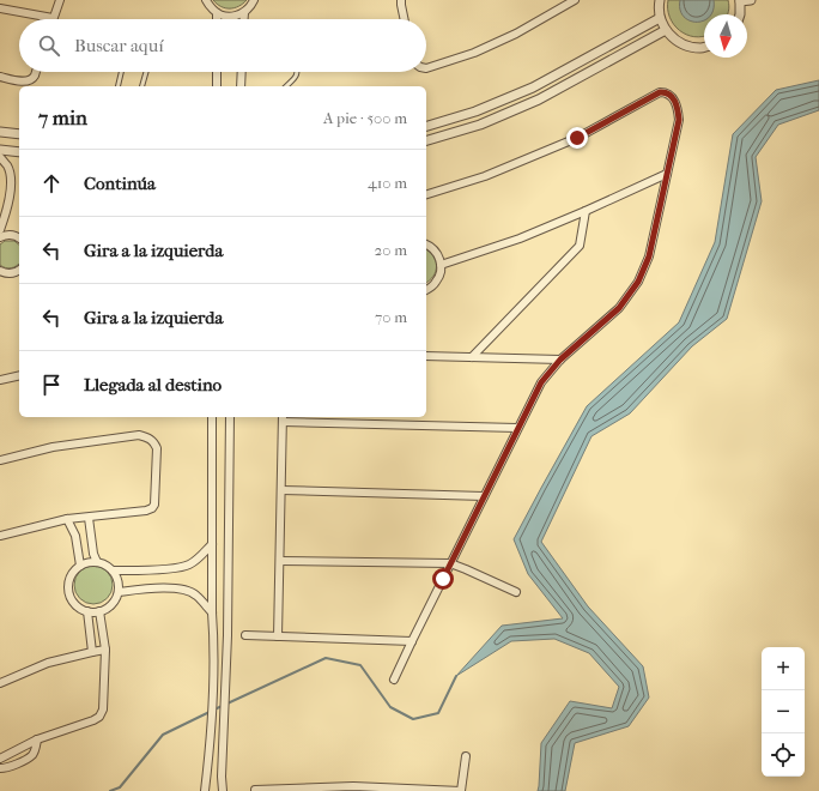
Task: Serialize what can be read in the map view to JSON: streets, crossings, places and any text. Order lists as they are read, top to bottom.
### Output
{
  "north": "bottom",
  "page": {
    "search": "Buscar aquí",
    "heading": ["7 min", "A pie · 500 m"],
    "list": [
      ["Continúa", "410 m"],
      ["Gira a la izquierda", "20 m"],
      ["Gira a la izquierda", "70 m"],
      "Llegada al destino"
    ],
    "map_buttons": ["+", "−"]
  }
}
